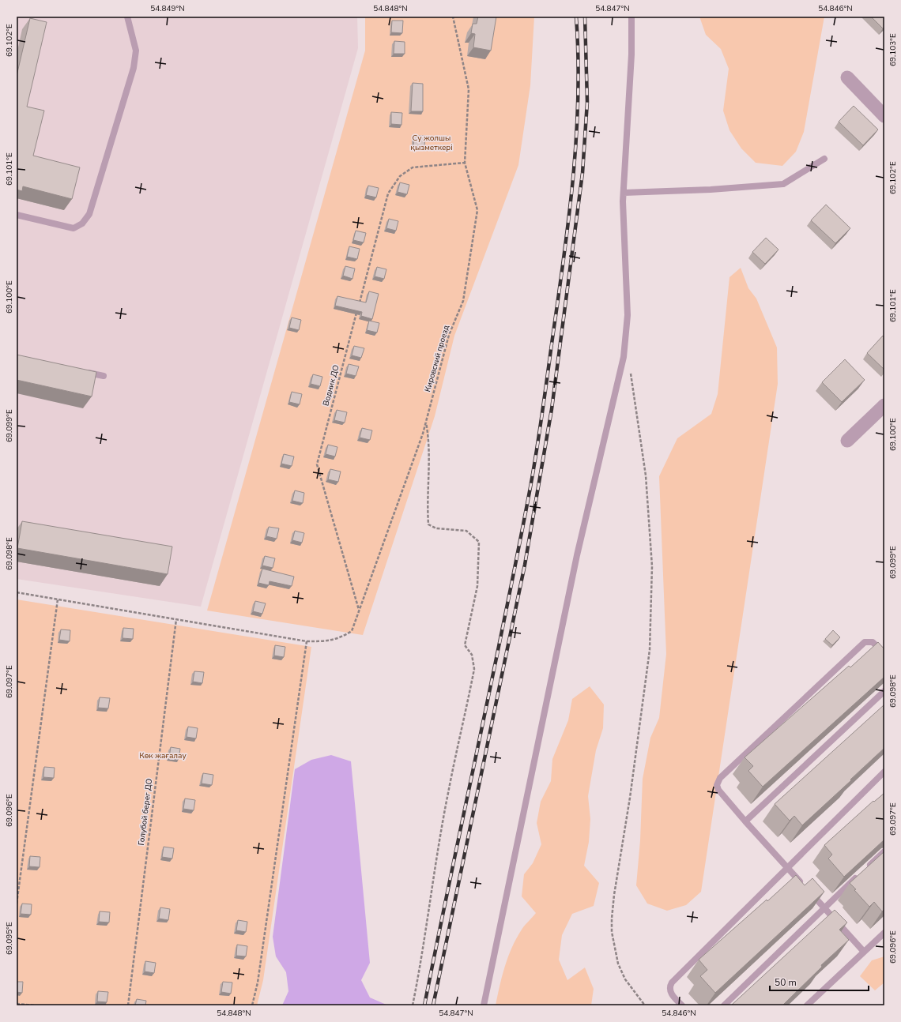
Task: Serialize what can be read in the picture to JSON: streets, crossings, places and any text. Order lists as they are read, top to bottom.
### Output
{
  "streets": {
    "path": ["Кировский проезд", "Водник ДО", "Голубой берег ДО"]
  },
  "crossings": [
    ["Кировский проезд", "Водник ДО"],
    ["Кировский проезд", "Голубой берег ДО"]
  ],
  "parks": ["Су жолшы қызметкері", "Көк жағалау"],
  "scale_bar": "50 m",
  "coordinates": [
    "54.849°N",
    "54.848°N",
    "54.847°N",
    "54.846°N",
    "69.102°E",
    "69.103°E",
    "69.101°E",
    "69.100°E",
    "69.099°E",
    "69.098°E",
    "69.097°E",
    "69.096°E",
    "69.095°E"
  ]
}
